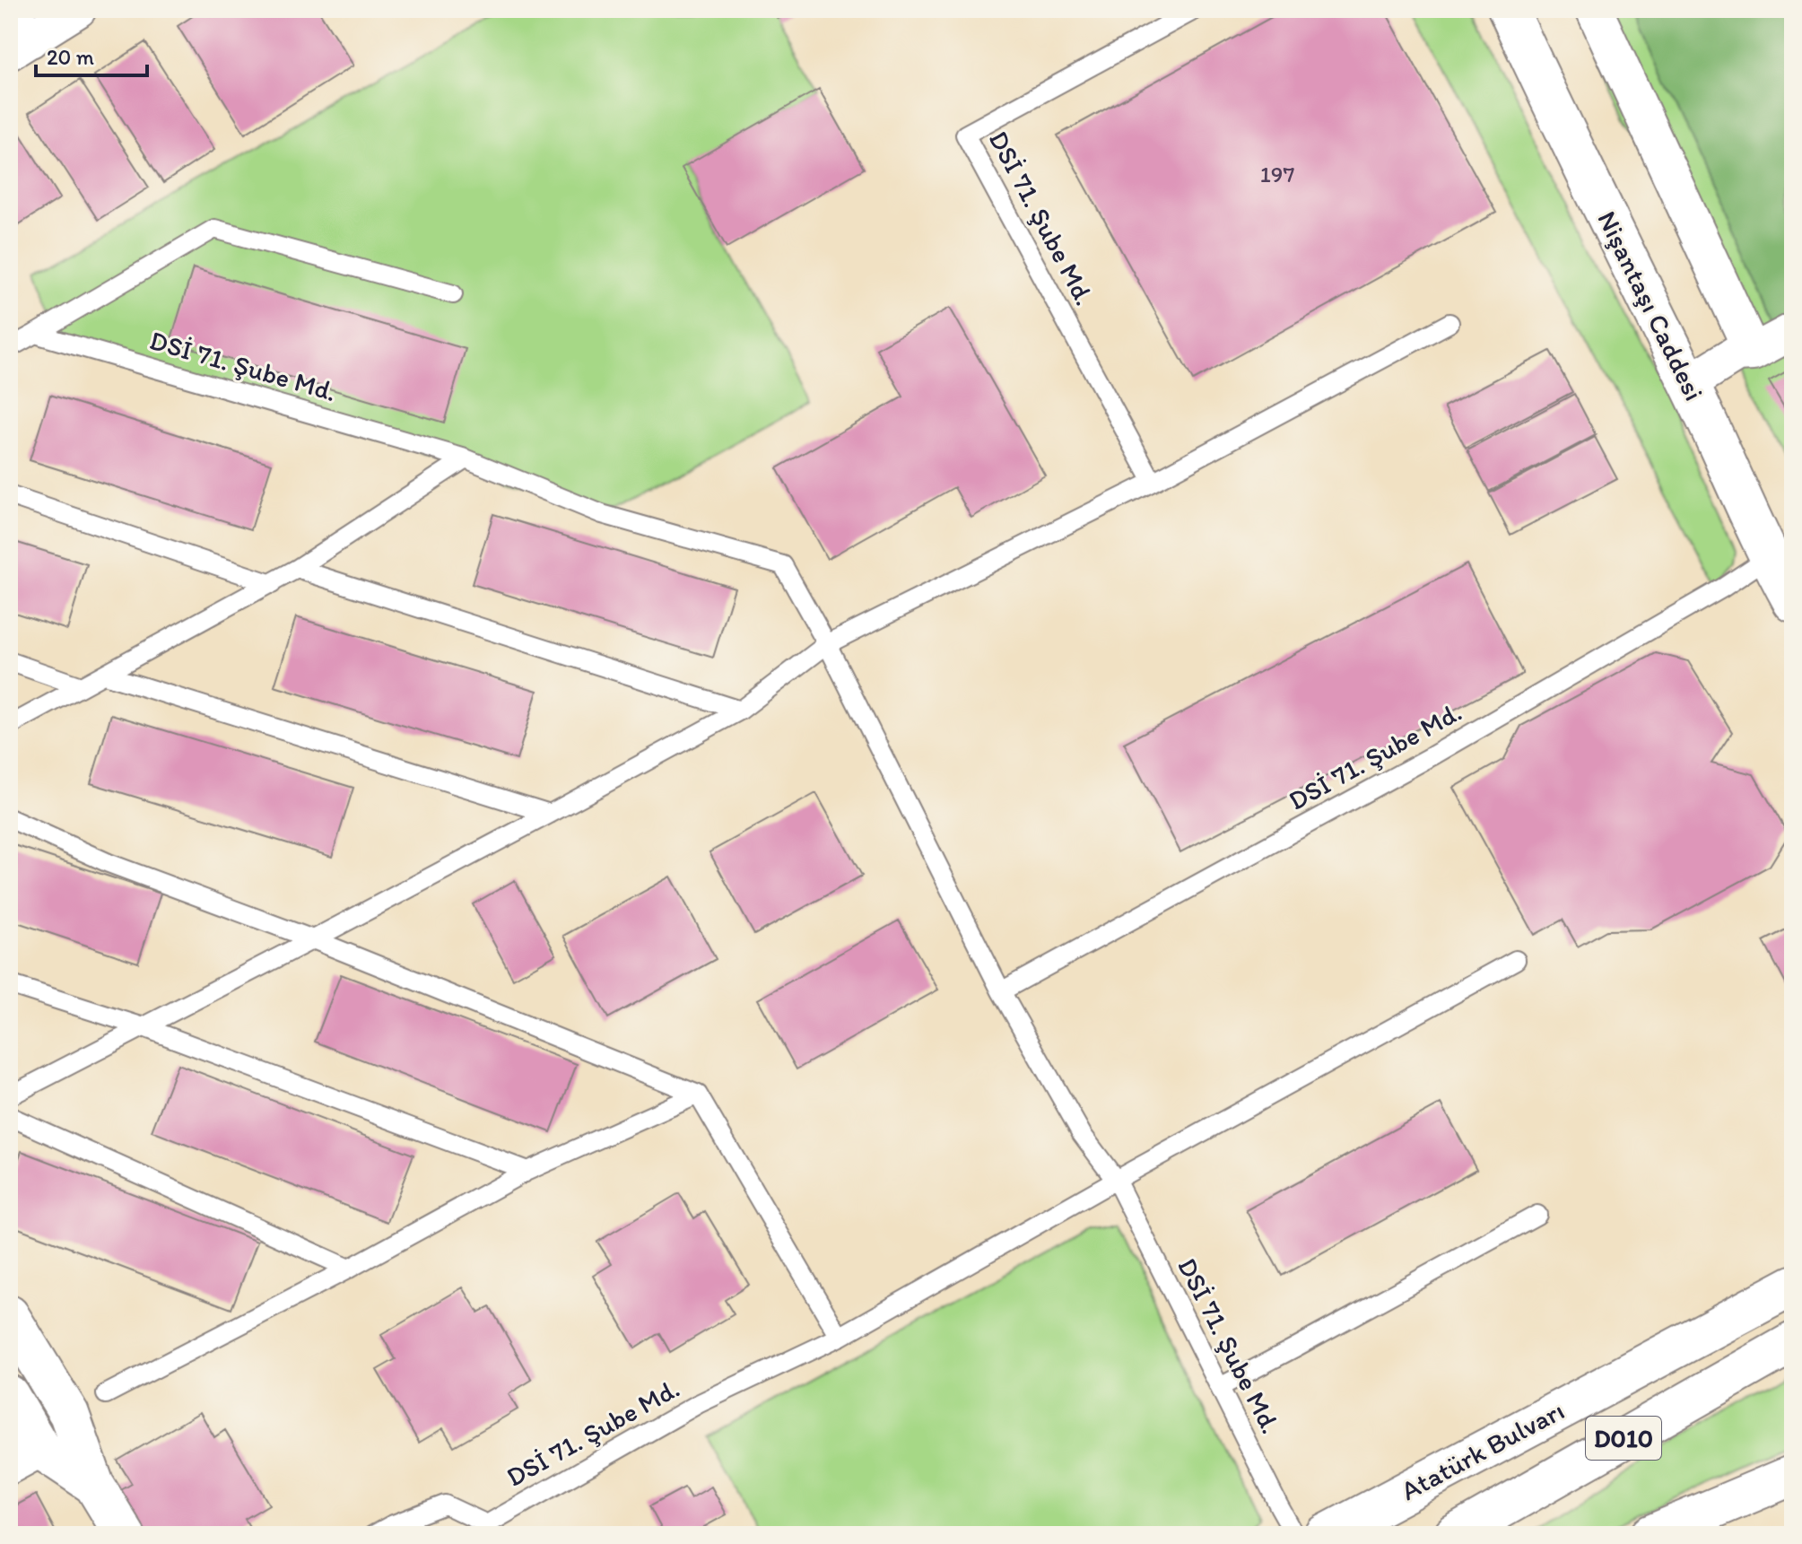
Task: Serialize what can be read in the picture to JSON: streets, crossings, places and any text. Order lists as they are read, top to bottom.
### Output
{
  "streets": {
    "main road": ["Nişantaşı Caddesi", "D010", "Atatürk Bulvarı"],
    "lane": ["DSİ 71. Şube Md."]
  },
  "crossings": [
    ["DSİ 71. Şube Md.", "Nişantaşı Caddesi"]
  ],
  "house_numbers": ["197"],
  "scale_bar": "20 m"
}
